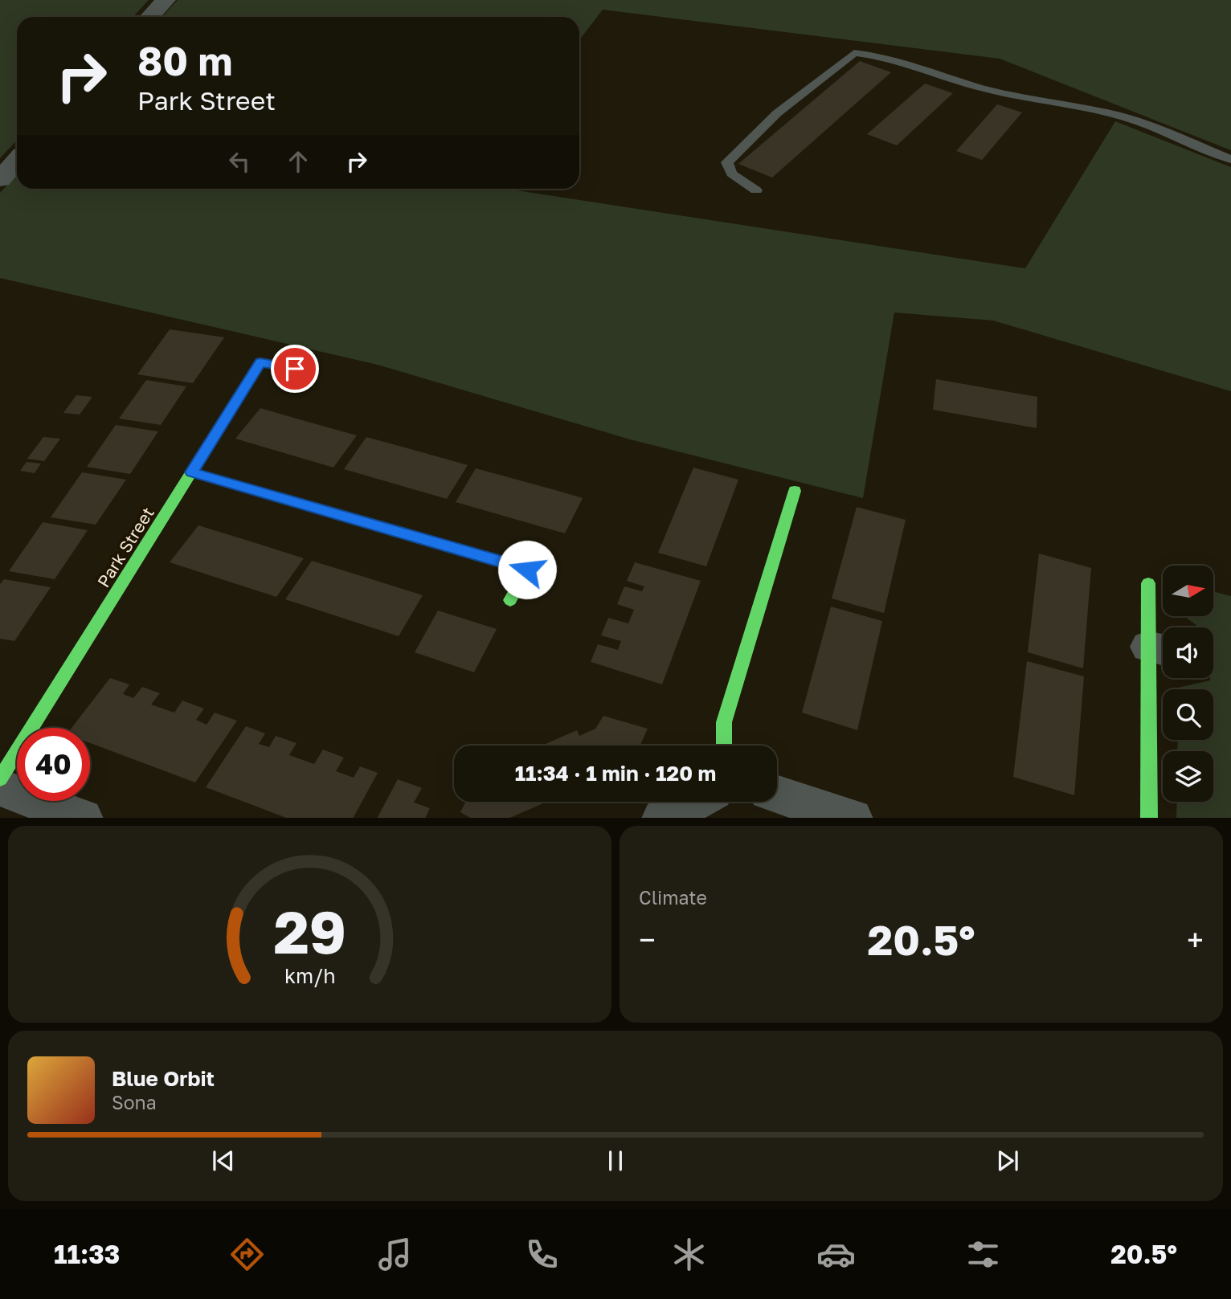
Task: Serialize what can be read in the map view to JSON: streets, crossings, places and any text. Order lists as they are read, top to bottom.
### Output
{
  "streets": {
    "street": ["Park Street"]
  },
  "north": "right",
  "page": {
    "turn": ["80 m", "Park Street"],
    "limit": "40",
    "trip": "11:34 · 1 min · 120 m",
    "tile": "Climate",
    "heat": ["−", "20.5°", "+"],
    "song": ["Blue Orbit", "Sona"],
    "tabs": ["11:33", "20.5°"],
    "gauge": ["29", "km/h"]
  }
}
